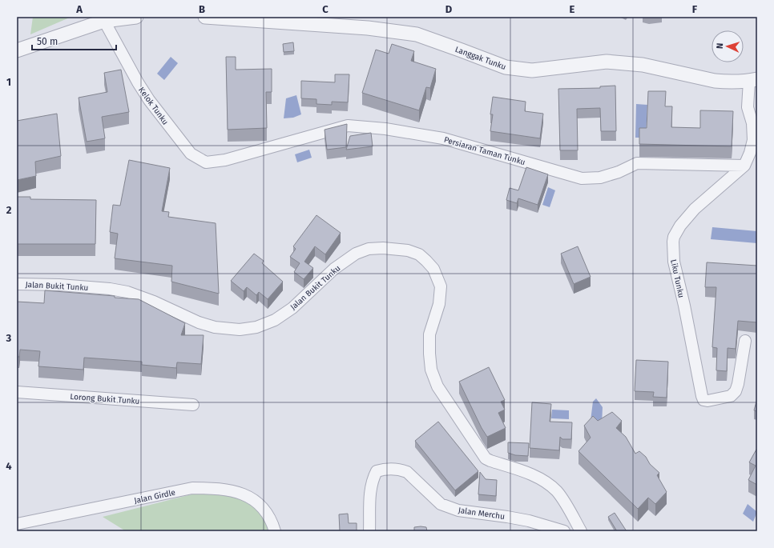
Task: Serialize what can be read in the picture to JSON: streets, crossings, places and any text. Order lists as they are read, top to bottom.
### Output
{
  "streets": {
    "street": [
      "Langgak Tunku",
      "Kelok Tunku",
      "Persiaran Taman Tunku",
      "Liku Tunku",
      "Jalan Bukit Tunku",
      "Lorong Bukit Tunku",
      "Jalan Girdle",
      "Jalan Merchu"
    ]
  },
  "crossings": [
    ["Langgak Tunku", "Liku Tunku"],
    ["Kelok Tunku", "Persiaran Taman Tunku"],
    ["Persiaran Taman Tunku", "Liku Tunku"]
  ],
  "scale_bar": "50 m",
  "north": "left",
  "grid": {
    "columns": [
      "A",
      "B",
      "C",
      "D",
      "E",
      "F"
    ],
    "rows": [
      "1",
      "2",
      "3",
      "4"
    ]
  }
}
